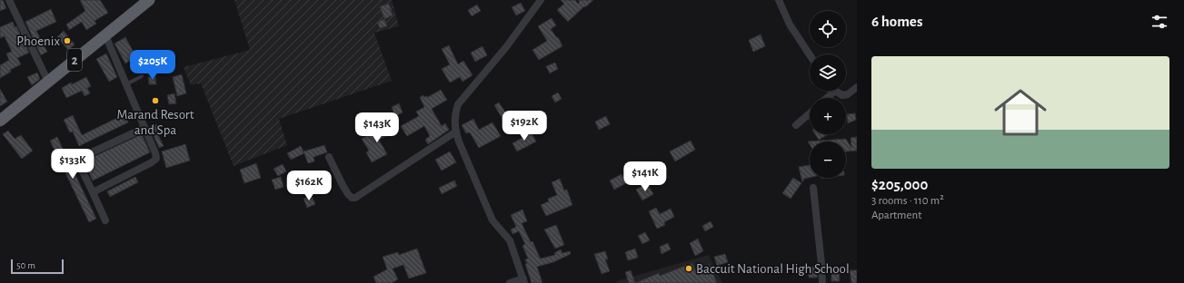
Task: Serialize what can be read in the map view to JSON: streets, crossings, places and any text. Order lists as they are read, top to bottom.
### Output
{
  "streets": {
    "highway": ["2"]
  },
  "places": ["Phoenix", "Marand Resort and Spa", "Baccuit National High School"],
  "scale_bar": "50 m",
  "page": {
    "heading": "6 homes",
    "map_buttons": ["+", "−"],
    "list": [
      {
        "name": "$205,000",
        "note": "3 rooms · 110 m² · Apartment"
      }
    ],
    "price": [
      "$205K",
      "$192K",
      "$143K",
      "$133K",
      "$141K",
      "$162K"
    ],
    "scale": "50 m"
  }
}
